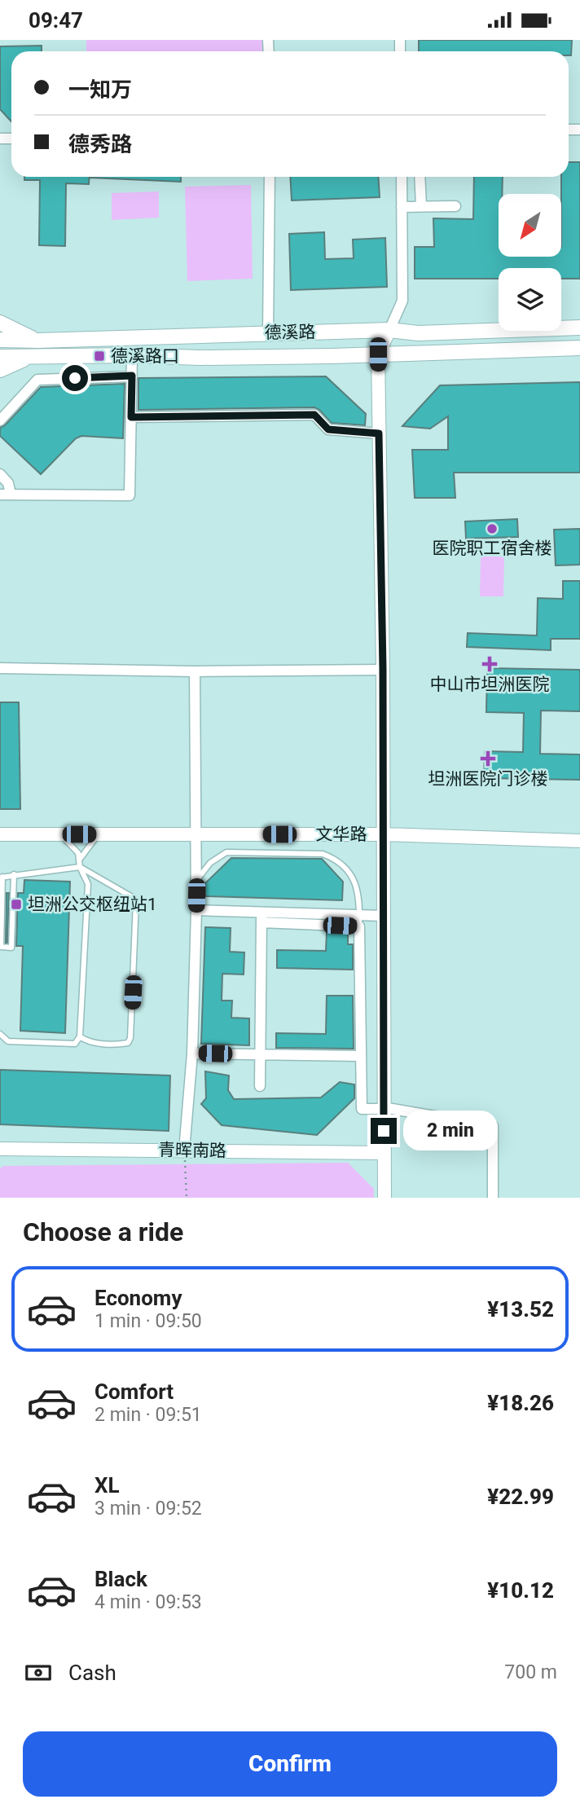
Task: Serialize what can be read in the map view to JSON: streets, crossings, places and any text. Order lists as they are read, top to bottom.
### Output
{
  "streets": {
    "main road": ["德溪路"],
    "street": ["文华路", "青晖南路"]
  },
  "places": {
    "transit": ["德溪路口", "坦洲公交枢纽站1"],
    "other": ["医院职工宿舍楼"],
    "health": ["中山市坦洲医院", "坦洲医院门诊楼"]
  },
  "north": "bottom left",
  "page": {
    "status": "09:47",
    "banner": ["一知万", "德秀路"],
    "bubble": "2 min",
    "heading": "Choose a ride",
    "list": [
      {
        "name": "Economy",
        "note": "1 min · 09:50",
        "value": "¥13.52"
      },
      {
        "name": "Comfort",
        "note": "2 min · 09:51",
        "value": "¥18.26"
      },
      {
        "name": "XL",
        "note": "3 min · 09:52",
        "value": "¥22.99"
      },
      {
        "name": "Black",
        "note": "4 min · 09:53",
        "value": "¥10.12"
      }
    ],
    "pay": ["Cash", "700 m"],
    "buttons": "Confirm"
  }
}
